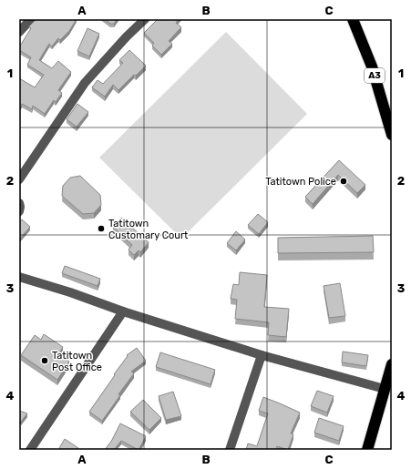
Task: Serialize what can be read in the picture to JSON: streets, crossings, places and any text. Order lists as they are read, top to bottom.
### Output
{
  "streets": {
    "highway": ["A3"]
  },
  "places": ["Tatitown Police", "Tatitown Customary Court", "Tatitown Post Office"],
  "grid": {
    "columns": ["A", "B", "C"],
    "rows": [
      "1",
      "2",
      "3",
      "4"
    ]
  }
}
